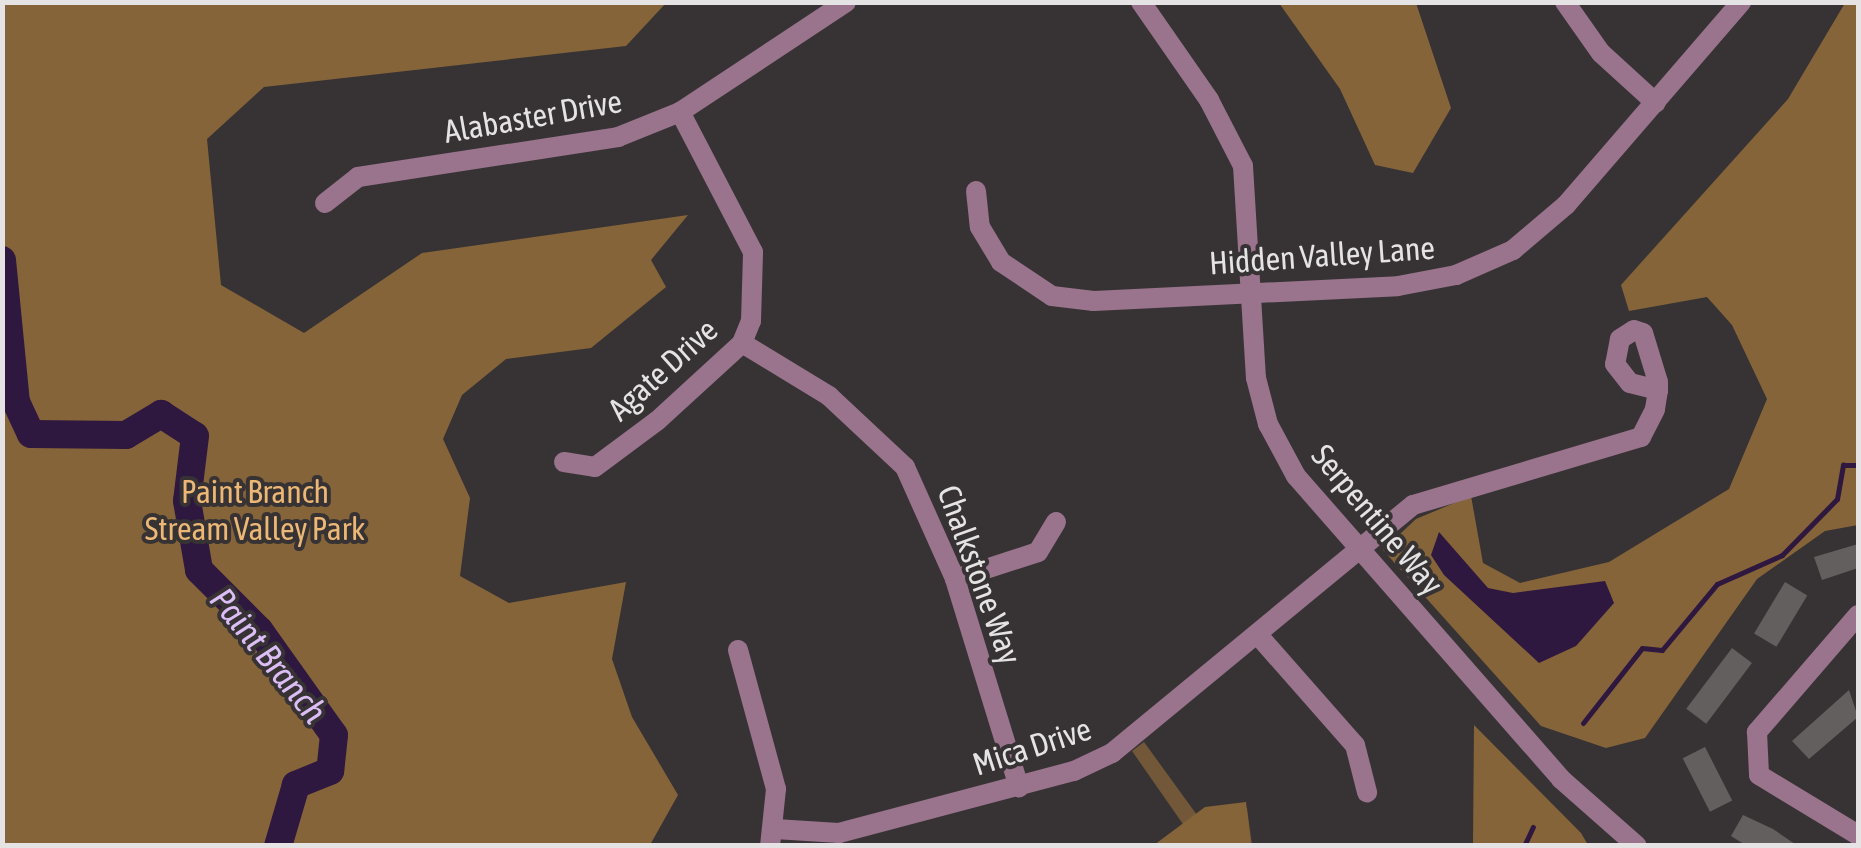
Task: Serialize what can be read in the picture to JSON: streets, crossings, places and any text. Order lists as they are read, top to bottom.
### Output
{
  "streets": {
    "street": [
      "Alabaster Drive",
      "Hidden Valley Lane",
      "Agate Drive",
      "Serpentine Way",
      "Chalkstone Way",
      "Mica Drive"
    ]
  },
  "crossings": [
    ["Alabaster Drive", "Agate Drive"],
    ["Hidden Valley Lane", "Serpentine Way"],
    ["Agate Drive", "Chalkstone Way"],
    ["Serpentine Way", "Mica Drive"],
    ["Chalkstone Way", "Mica Drive"]
  ],
  "water": ["Paint Branch"],
  "parks": ["Paint Branch Stream Valley Park"]
}
